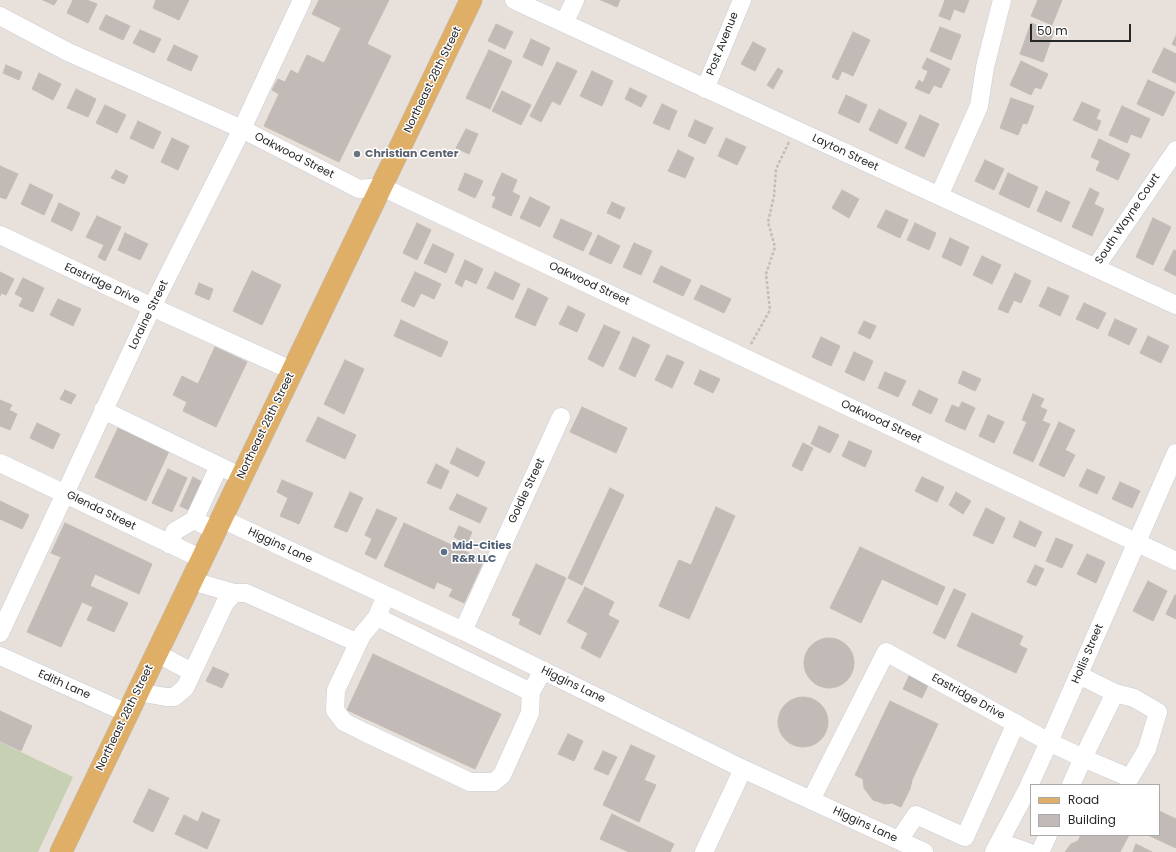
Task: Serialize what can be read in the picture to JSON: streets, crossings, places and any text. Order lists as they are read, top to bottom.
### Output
{
  "streets": {
    "main road": ["Northeast 28th Street"],
    "street": [
      "Post Avenue",
      "Layton Street",
      "Oakwood Street",
      "South Wayne Court",
      "Eastridge Drive",
      "Loraine Street",
      "Goldie Street",
      "Glenda Street",
      "Higgins Lane",
      "Hollis Street",
      "Edith Lane"
    ]
  },
  "crossings": [
    ["Post Avenue", "Layton Street"],
    ["Northeast 28th Street", "Oakwood Street"],
    ["Northeast 28th Street", "Eastridge Drive"],
    ["Northeast 28th Street", "Glenda Street"],
    ["Northeast 28th Street", "Higgins Lane"],
    ["Northeast 28th Street", "Edith Lane"],
    ["Layton Street", "South Wayne Court"],
    ["Oakwood Street", "Loraine Street"],
    ["Oakwood Street", "Hollis Street"],
    ["Eastridge Drive", "Loraine Street"],
    ["Eastridge Drive", "Higgins Lane"],
    ["Eastridge Drive", "Hollis Street"],
    ["Loraine Street", "Glenda Street"],
    ["Goldie Street", "Higgins Lane"]
  ],
  "places": ["Christian Center", "Mid-Cities R&R LLC"],
  "legend": ["Road", "Building"],
  "scale_bar": "50 m"
}
